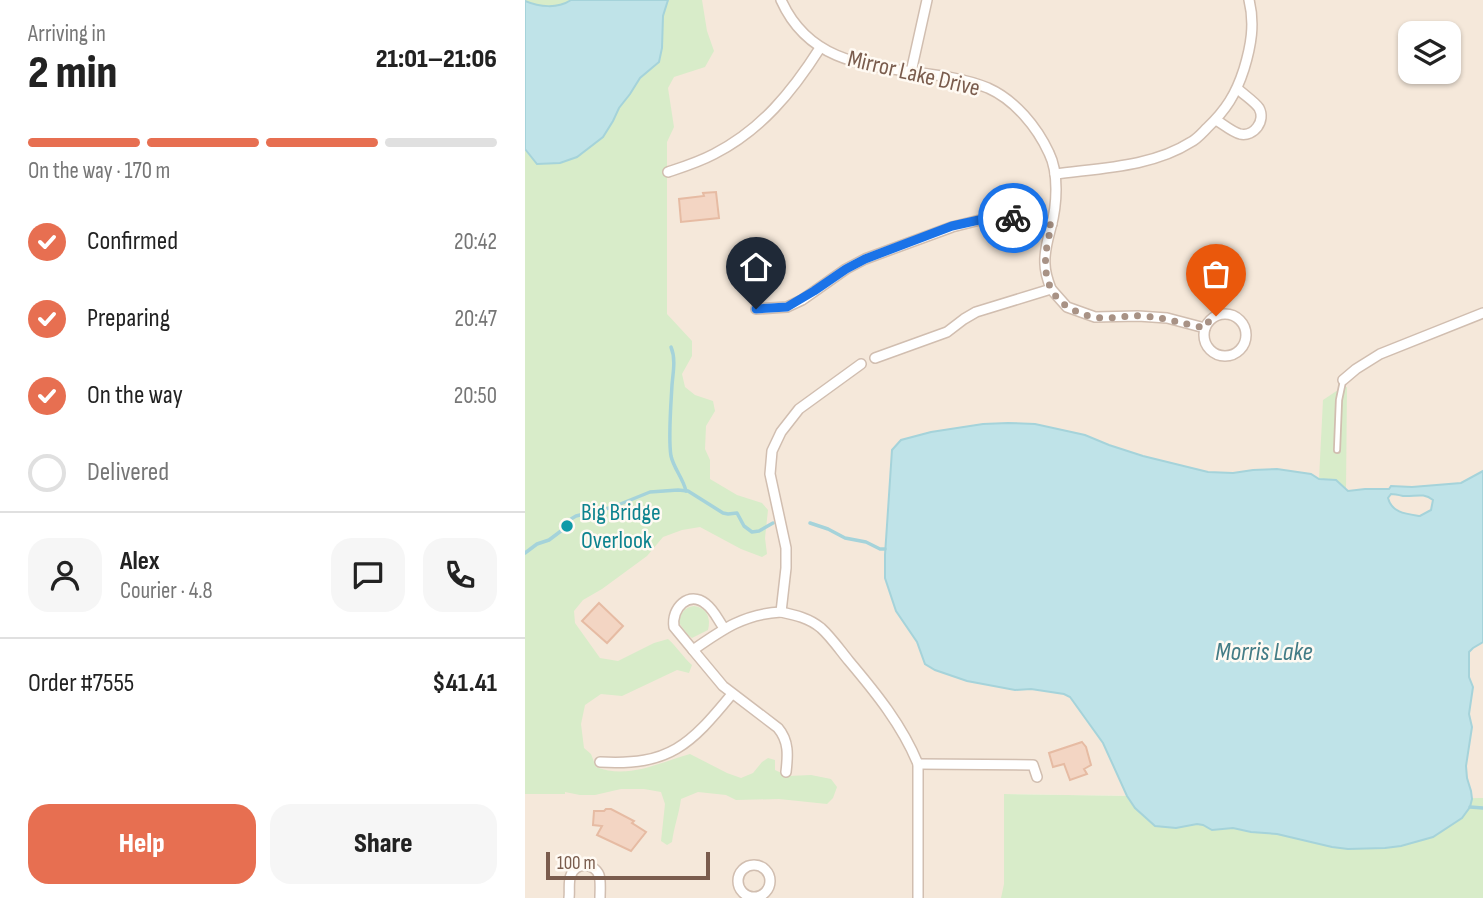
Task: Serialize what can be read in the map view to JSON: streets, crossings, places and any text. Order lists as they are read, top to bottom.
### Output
{
  "streets": {
    "street": ["Mirror Lake Drive"]
  },
  "water": ["Morris Lake"],
  "places": ["Big Bridge Overlook"],
  "scale_bar": "100 m",
  "page": {
    "heading": ["2 min", "Arriving in", "21:01–21:06"],
    "panel": [
      "Alex",
      "Courier · 4.8",
      "Order #7555",
      "$41.41"
    ],
    "bar": "On the way · 170 m",
    "list": [
      ["Confirmed", "20:42"],
      ["Preparing", "20:47"],
      ["On the way", "20:50"],
      "Delivered"
    ],
    "buttons": ["Help", "Share"],
    "scale": "100 m"
  }
}
